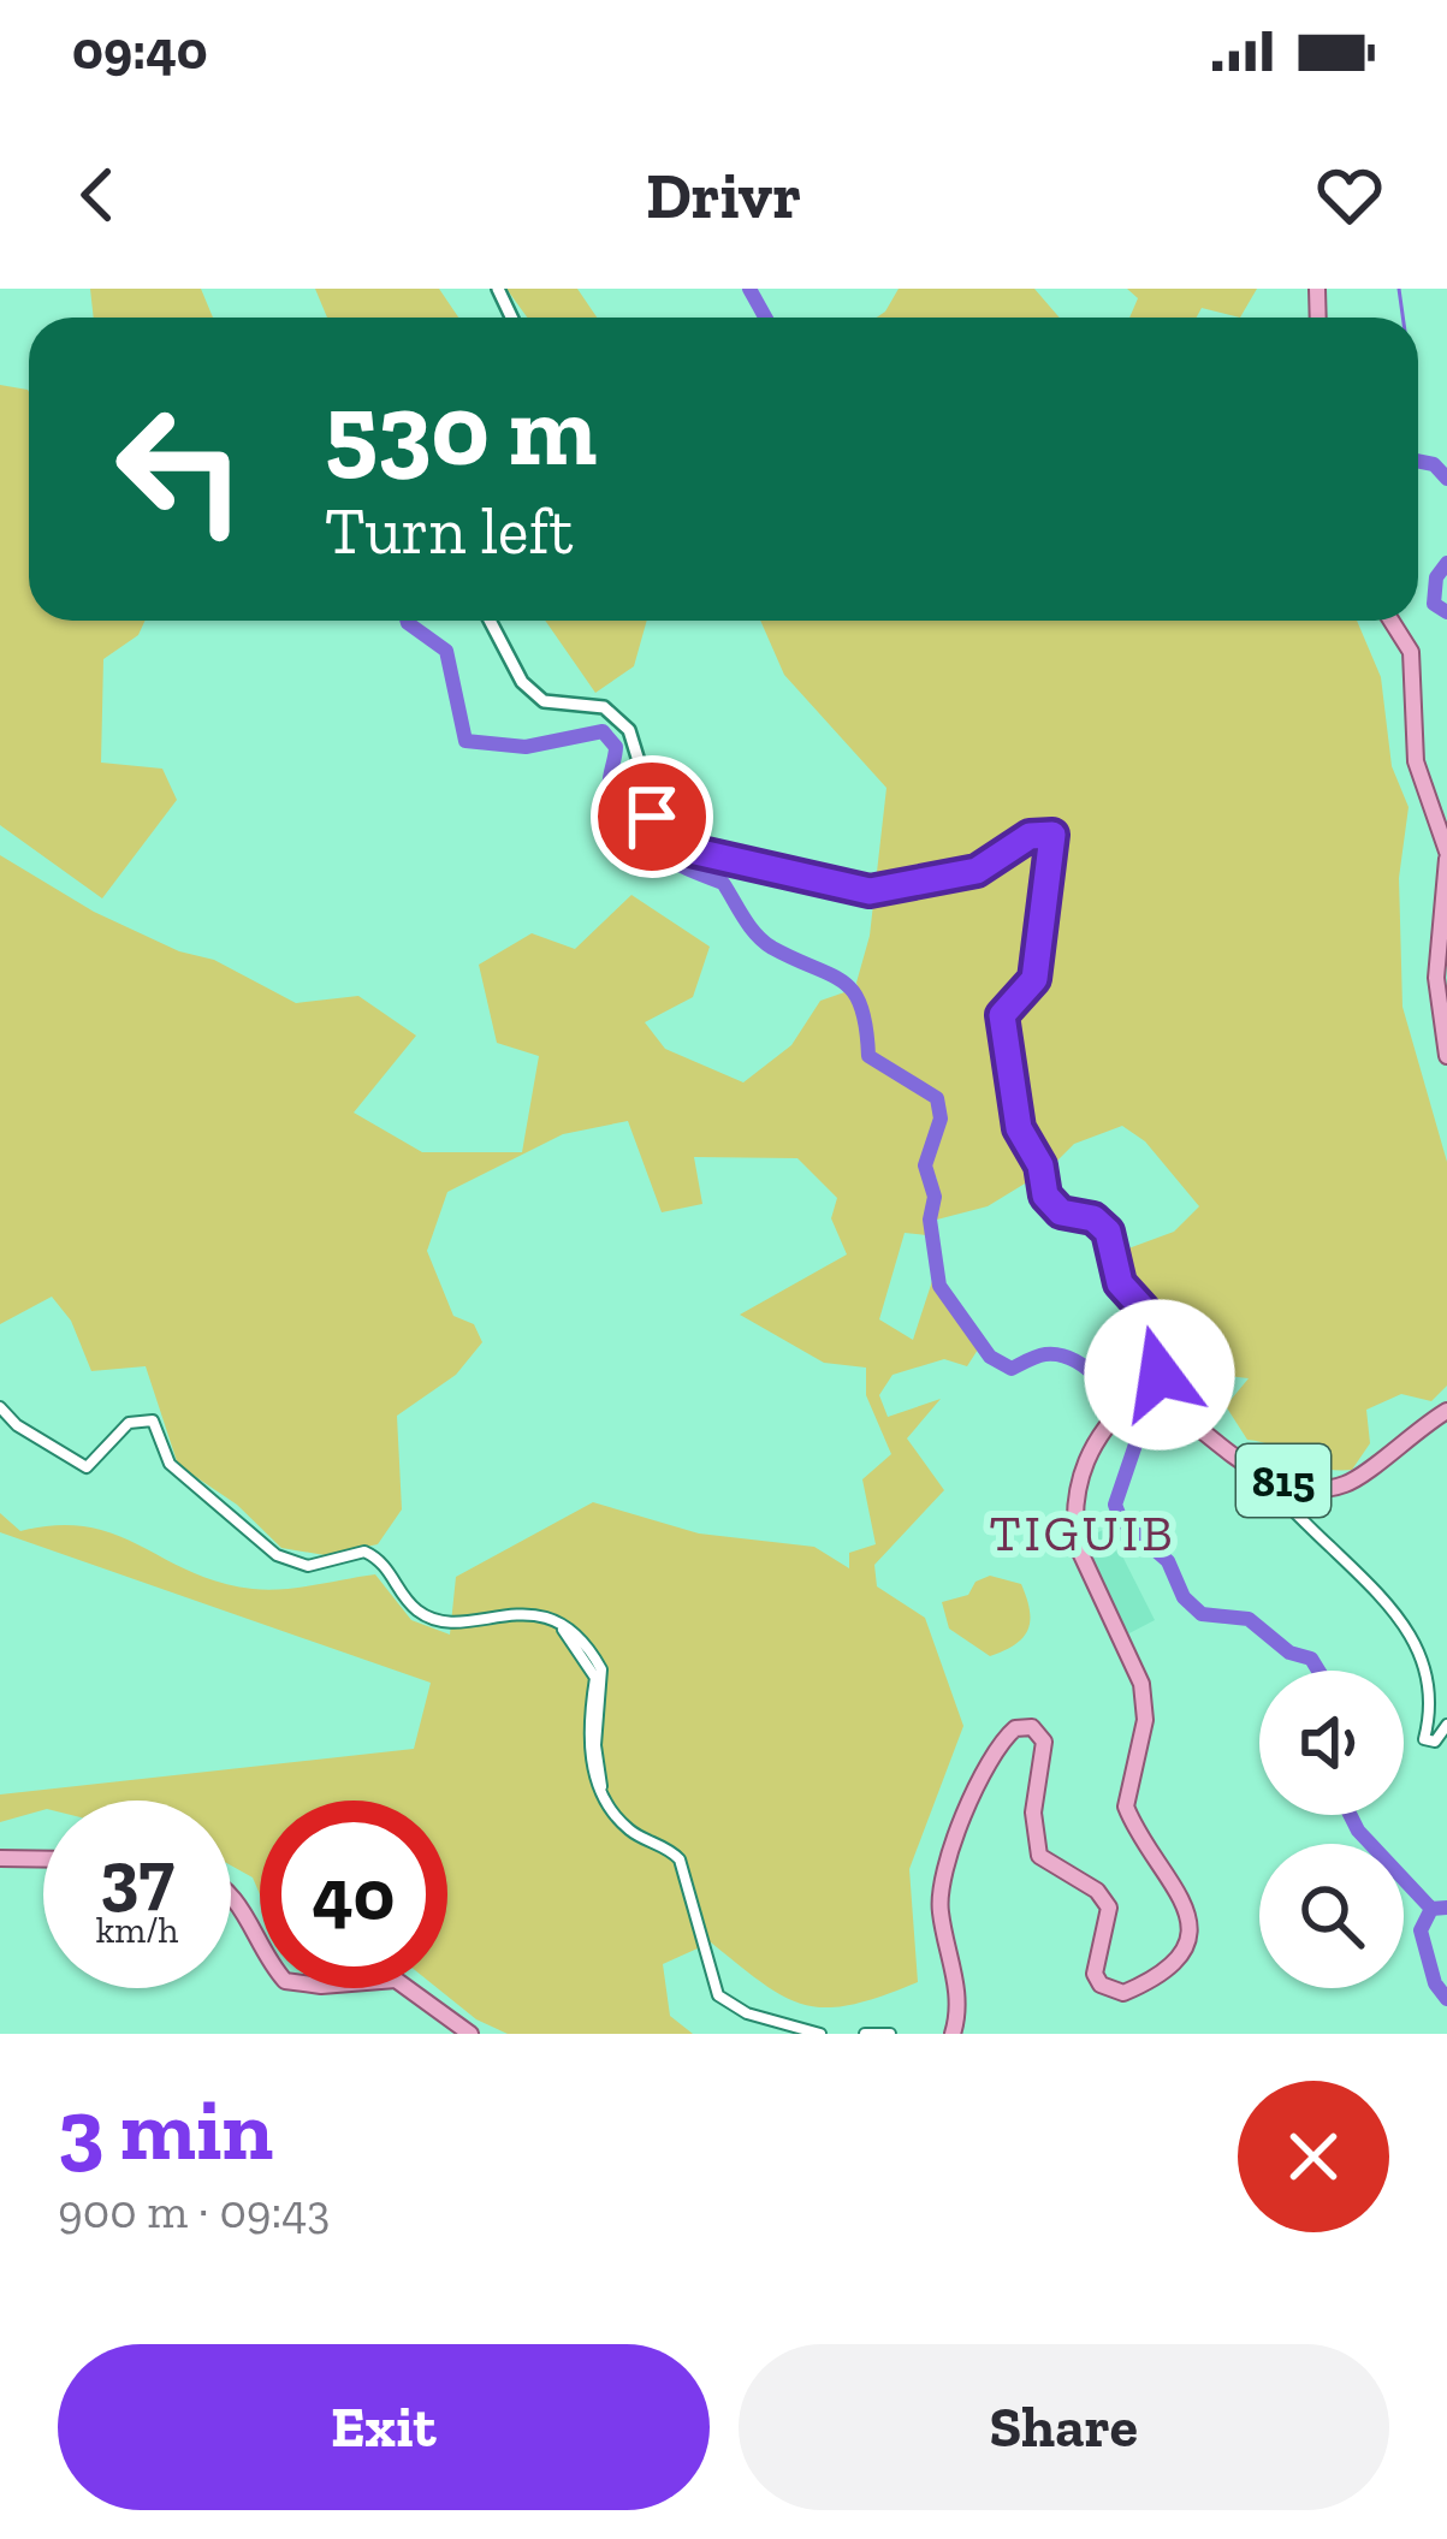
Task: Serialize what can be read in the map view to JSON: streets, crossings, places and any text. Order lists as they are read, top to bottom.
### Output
{
  "streets": {
    "main road": ["815"]
  },
  "districts": ["TIGUIB"],
  "page": {
    "status": "09:40",
    "header": "Drivr",
    "turn": ["530 m", "Turn left"],
    "speed": "37 km/h",
    "limit": "40",
    "heading": ["3 min", "900 m · 09:43"],
    "buttons": ["Exit", "Share"]
  }
}
